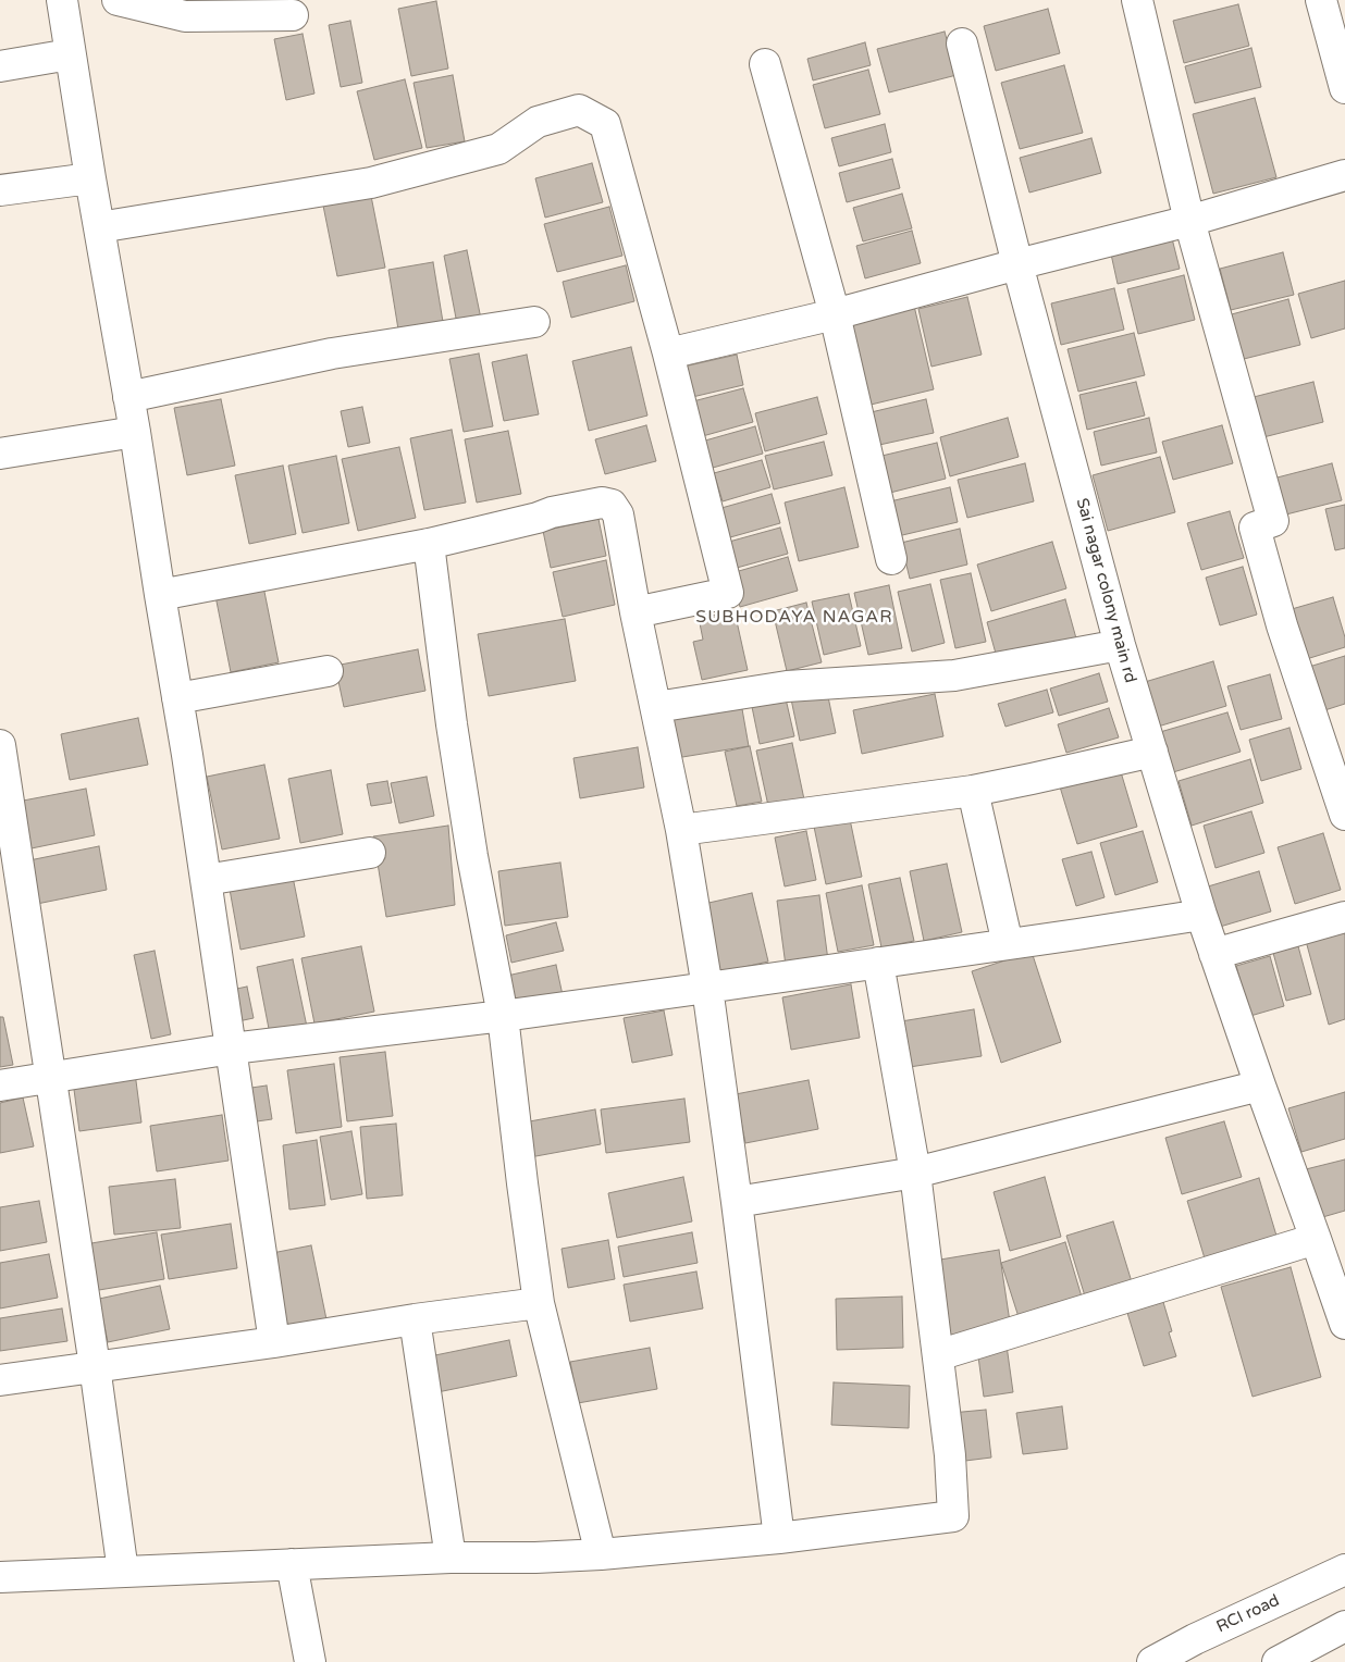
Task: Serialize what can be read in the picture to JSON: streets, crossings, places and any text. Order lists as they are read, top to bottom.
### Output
{
  "streets": {
    "street": ["Sai nagar colony main rd", "RCI road"]
  },
  "districts": ["SUBHODAYA NAGAR"]
}
